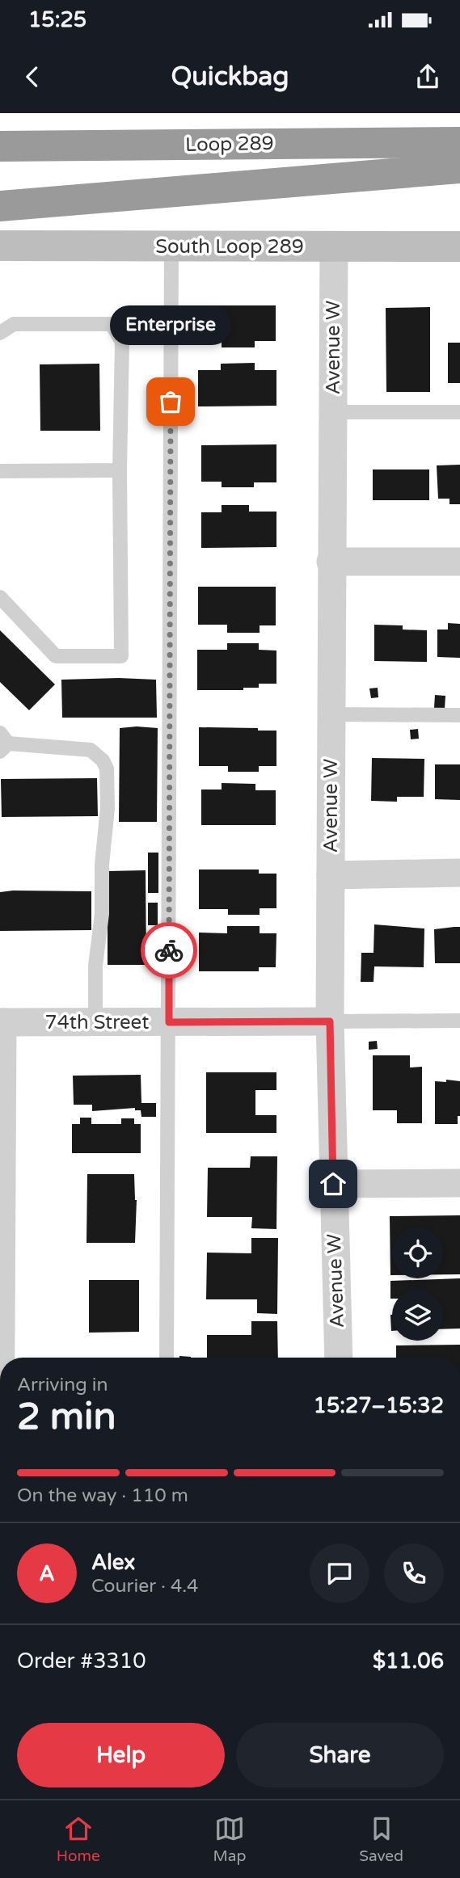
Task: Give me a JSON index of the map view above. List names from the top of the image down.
{
  "streets": {
    "highway": ["Loop 289"],
    "main road": ["South Loop 289"],
    "street": ["Avenue W", "74th Street"]
  },
  "crossings": [
    ["South Loop 289", "Avenue W"],
    ["Avenue W", "74th Street"]
  ],
  "places": ["Enterprise"],
  "page": {
    "status": "15:25",
    "header": "Quickbag",
    "bubble": "Enterprise",
    "heading": ["2 min", "Arriving in", "15:27–15:32"],
    "panel": [
      "Alex",
      "Courier · 4.4",
      "Order #3310",
      "$11.06"
    ],
    "bar": "On the way · 110 m",
    "round": "A",
    "buttons": ["Help", "Share"],
    "tabs": ["Home", "Map", "Saved"]
  }
}
